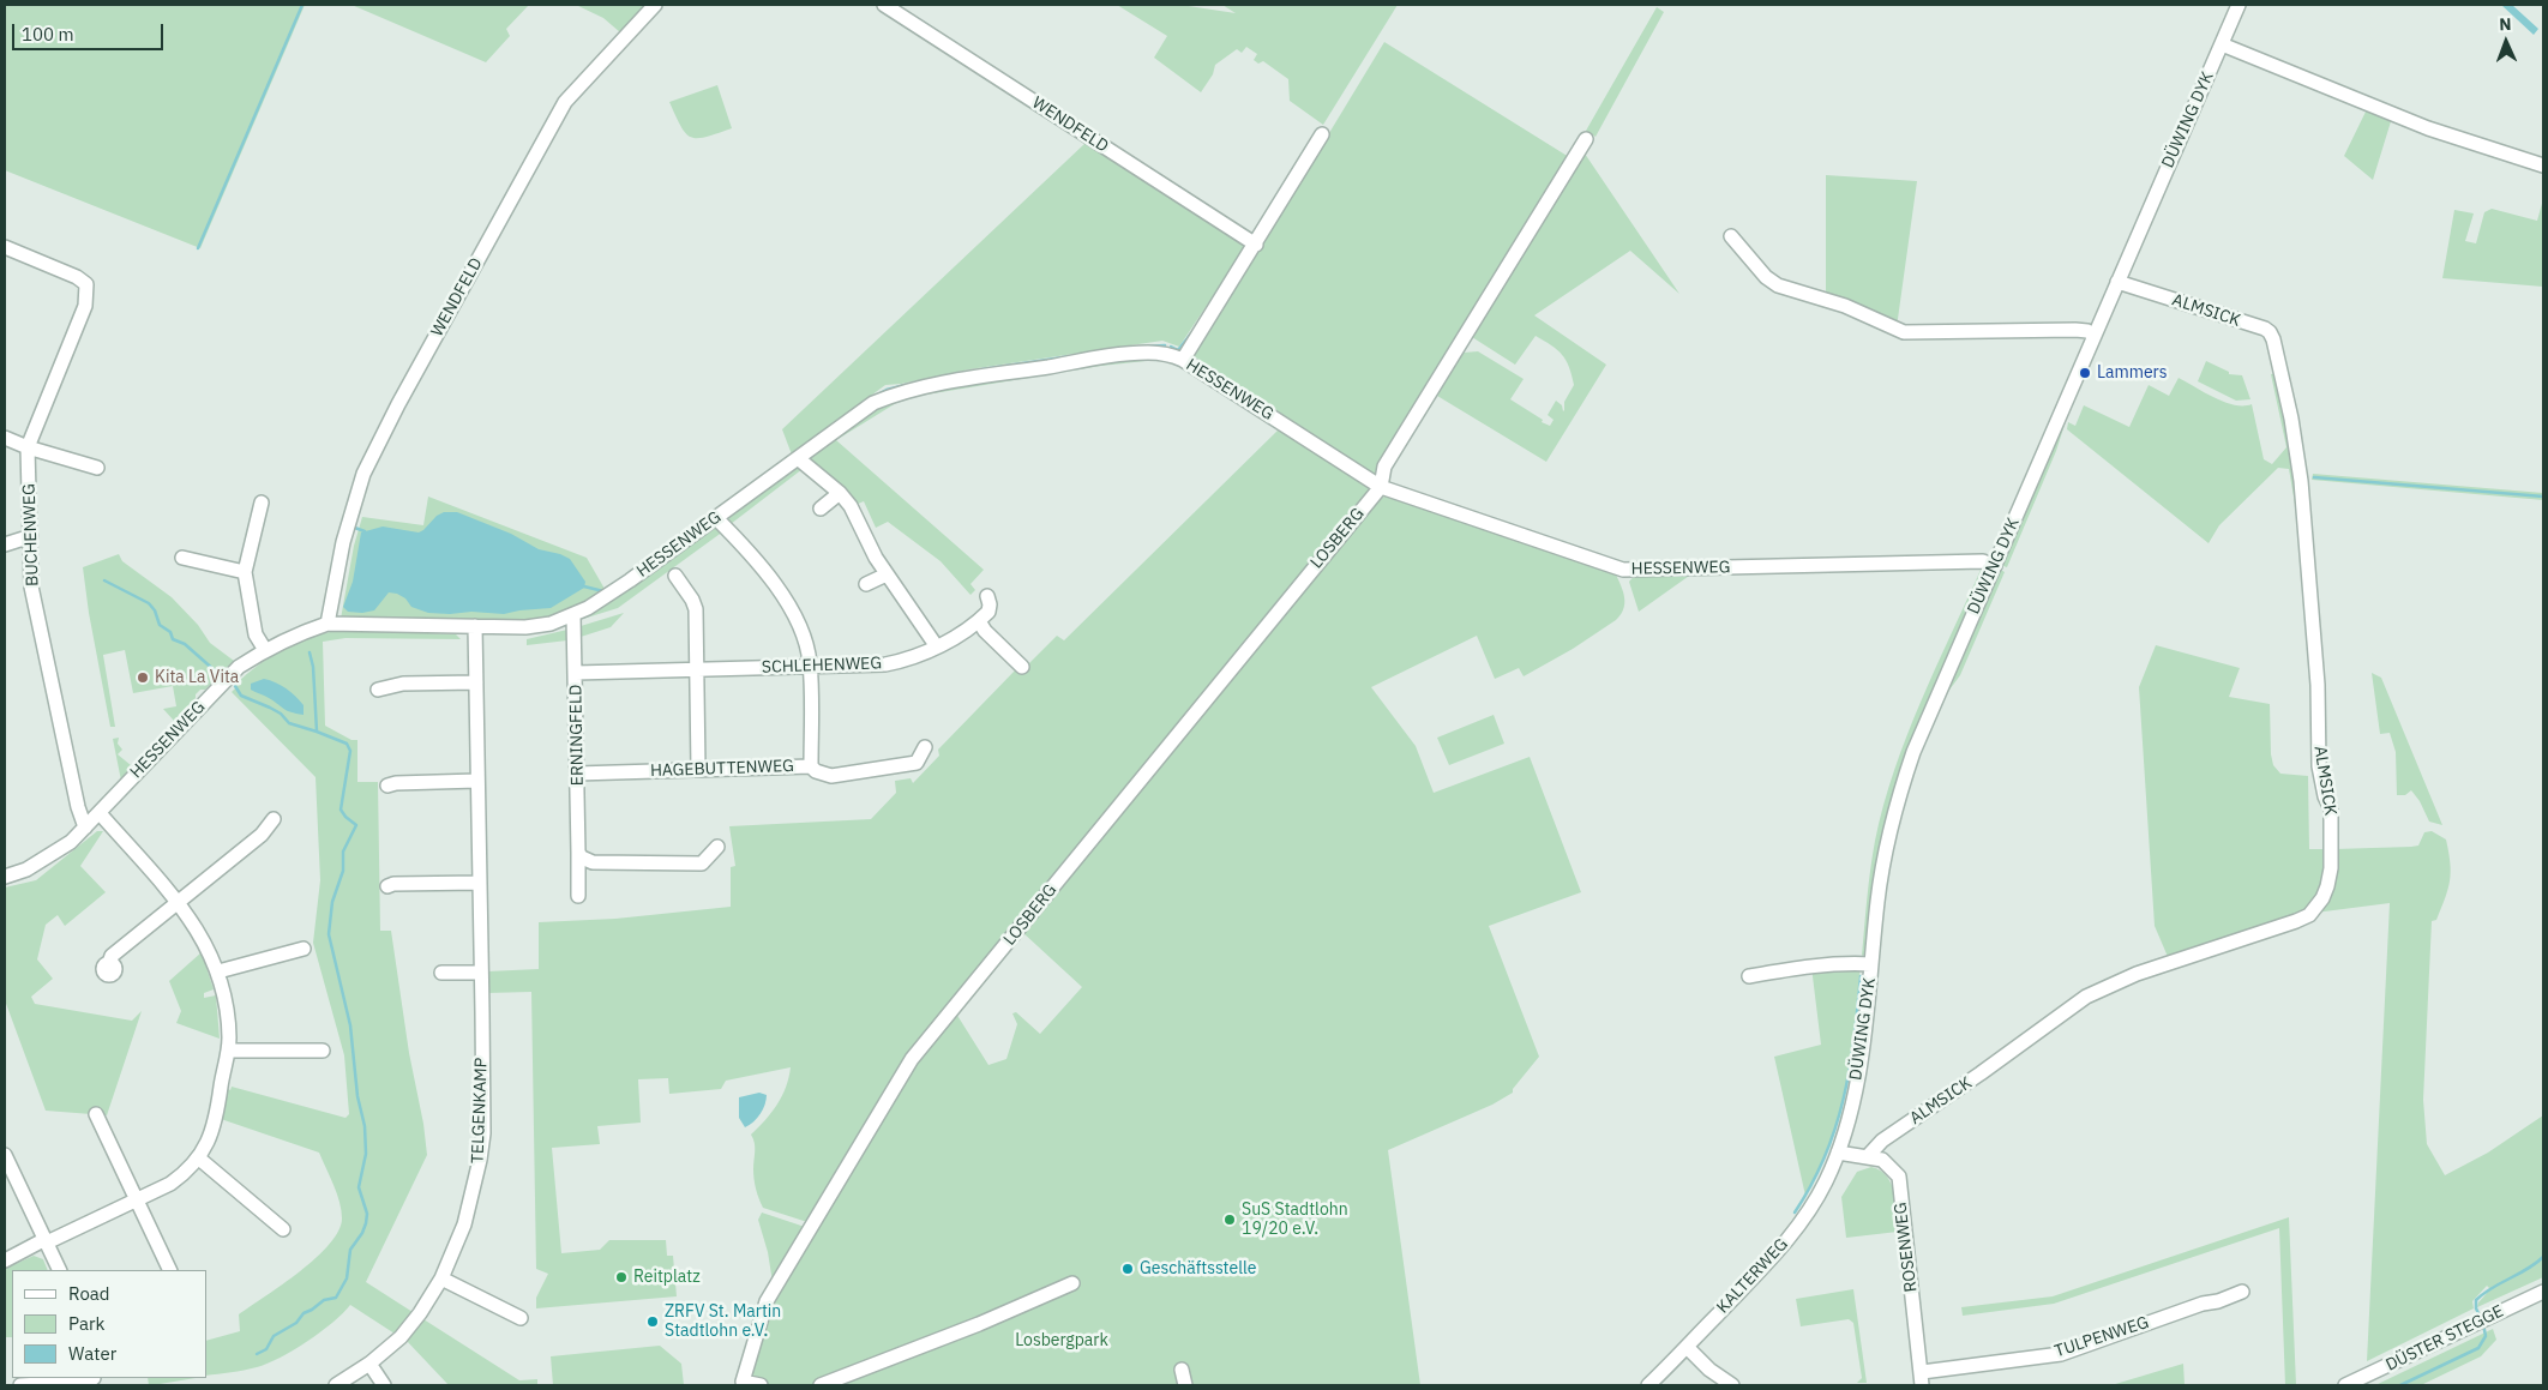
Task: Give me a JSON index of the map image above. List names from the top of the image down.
{
  "streets": {
    "street": [
      "DÜWING DYK",
      "WENDFELD",
      "ALMSICK",
      "HESSENWEG",
      "BUCHENWEG",
      "LOSBERG",
      "SCHLEHENWEG",
      "ERNINGFELD",
      "HAGEBUTTENWEG",
      "TELGENKAMP",
      "ROSENWEG",
      "KALTERWEG",
      "TULPENWEG",
      "DÜSTER STEGGE"
    ]
  },
  "crossings": [
    ["DÜWING DYK", "ALMSICK"],
    ["DÜWING DYK", "HESSENWEG"],
    ["DÜWING DYK", "ROSENWEG"],
    ["DÜWING DYK", "KALTERWEG"],
    ["WENDFELD", "HESSENWEG"],
    ["ALMSICK", "ROSENWEG"],
    ["HESSENWEG", "BUCHENWEG"],
    ["HESSENWEG", "LOSBERG"],
    ["HESSENWEG", "ERNINGFELD"],
    ["HESSENWEG", "TELGENKAMP"],
    ["SCHLEHENWEG", "ERNINGFELD"],
    ["ERNINGFELD", "HAGEBUTTENWEG"],
    ["ROSENWEG", "KALTERWEG"],
    ["ROSENWEG", "TULPENWEG"]
  ],
  "parks": ["Losbergpark"],
  "places": [
    "Lammers",
    "Kita La Vita",
    "SuS Stadtlohn 19/20 e.V.",
    "Geschäftsstelle",
    "Reitplatz",
    "ZRFV St. Martin Stadtlohn e.V."
  ],
  "legend": ["Road", "Park", "Water"],
  "scale_bar": "100 m",
  "north": "top"
}
